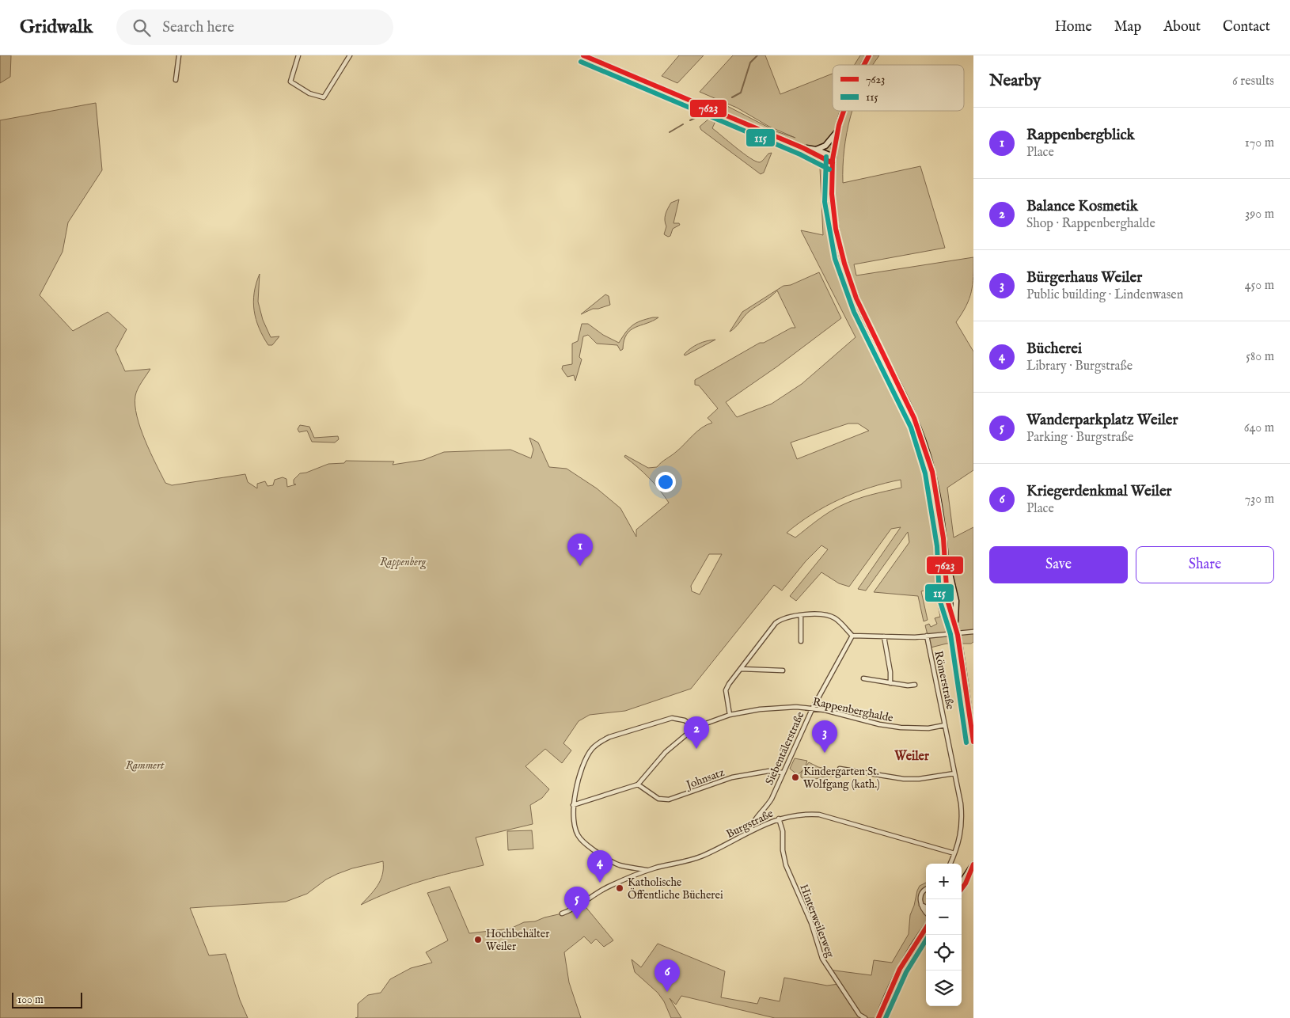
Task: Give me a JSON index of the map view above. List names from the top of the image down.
{
  "streets": {
    "street": [
      "Römerstraße",
      "Rappenberghalde",
      "Siebentälerstraße",
      "Johnsatz",
      "Burgstraße",
      "Hinterweilerweg"
    ]
  },
  "crossings": [
    ["Römerstraße", "Rappenberghalde"],
    ["Römerstraße", "Burgstraße"],
    ["Rappenberghalde", "Siebentälerstraße"],
    ["Rappenberghalde", "Johnsatz"],
    ["Siebentälerstraße", "Johnsatz"],
    ["Siebentälerstraße", "Burgstraße"],
    ["Burgstraße", "Hinterweilerweg"]
  ],
  "districts": ["Weiler"],
  "parks": ["Rappenberg", "Rammert"],
  "places": ["Kindergarten St. Wolfgang (kath.)", "Katholische Öffentliche Bücherei", "Hochbehälter Weiler"],
  "lines": ["transit line 7623", "transit line 115"],
  "legend": ["7623", "115"],
  "scale_bar": "100 m",
  "page": {
    "header": "Gridwalk",
    "search": "Search here",
    "nav": [
      "Home",
      "Map",
      "About",
      "Contact"
    ],
    "heading": ["Nearby", "6 results"],
    "list": [
      {
        "mark": "1",
        "name": "Rappenbergblick",
        "note": "Place",
        "value": "170 m"
      },
      {
        "mark": "2",
        "name": "Balance Kosmetik",
        "note": "Shop · Rappenberghalde",
        "value": "390 m"
      },
      {
        "mark": "3",
        "name": "Bürgerhaus Weiler",
        "note": "Public building · Lindenwasen",
        "value": "450 m"
      },
      {
        "mark": "4",
        "name": "Bücherei",
        "note": "Library · Burgstraße",
        "value": "580 m"
      },
      {
        "mark": "5",
        "name": "Wanderparkplatz Weiler",
        "note": "Parking · Burgstraße",
        "value": "640 m"
      },
      {
        "mark": "6",
        "name": "Kriegerdenkmal Weiler",
        "note": "Place",
        "value": "730 m"
      }
    ],
    "pins": [
      "1",
      "2",
      "3",
      "4",
      "5",
      "6"
    ],
    "buttons": ["Save", "Share"],
    "map_buttons": ["+", "−"],
    "scale": "100 m"
  }
}
